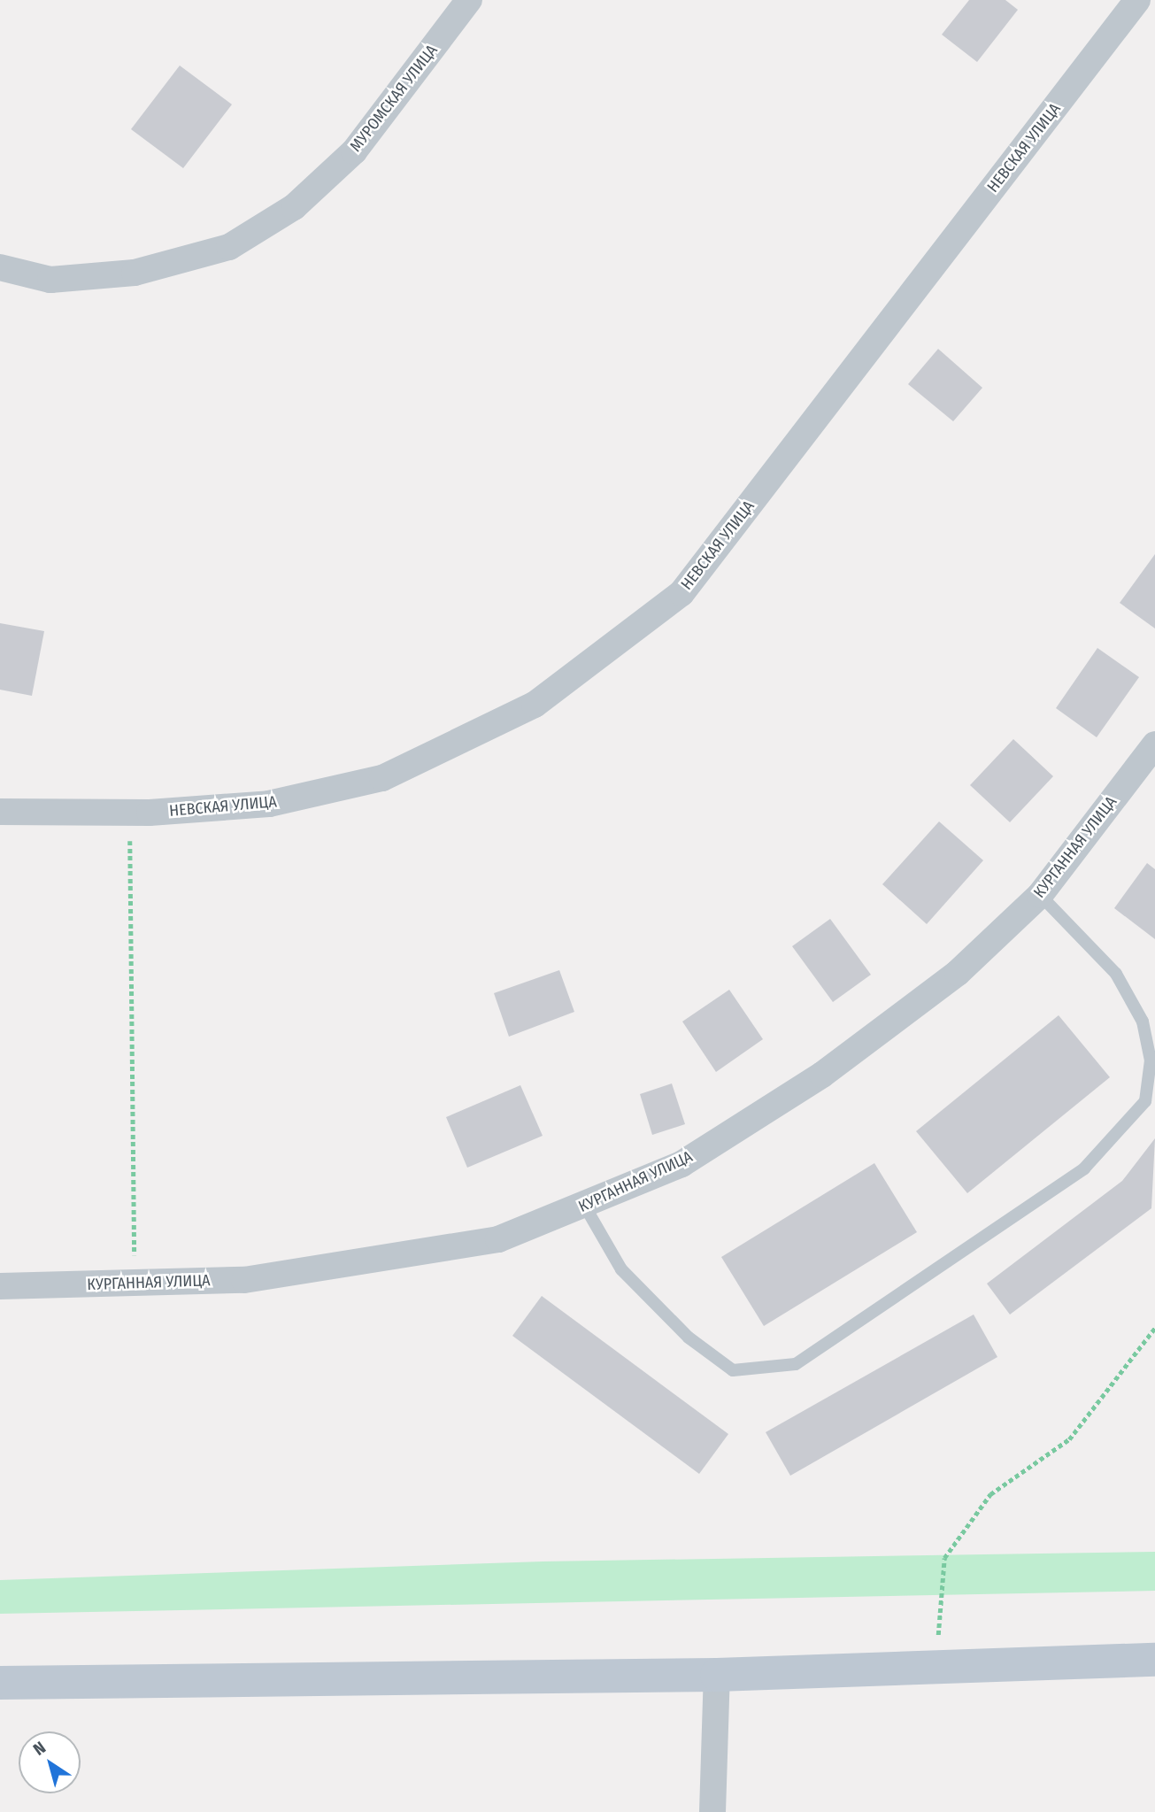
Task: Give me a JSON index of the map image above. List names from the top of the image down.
{
  "streets": {
    "street": ["МУРОМСКАЯ УЛИЦА", "НЕВСКАЯ УЛИЦА", "КУРГАННАЯ УЛИЦА"]
  },
  "north": "top left"
}
